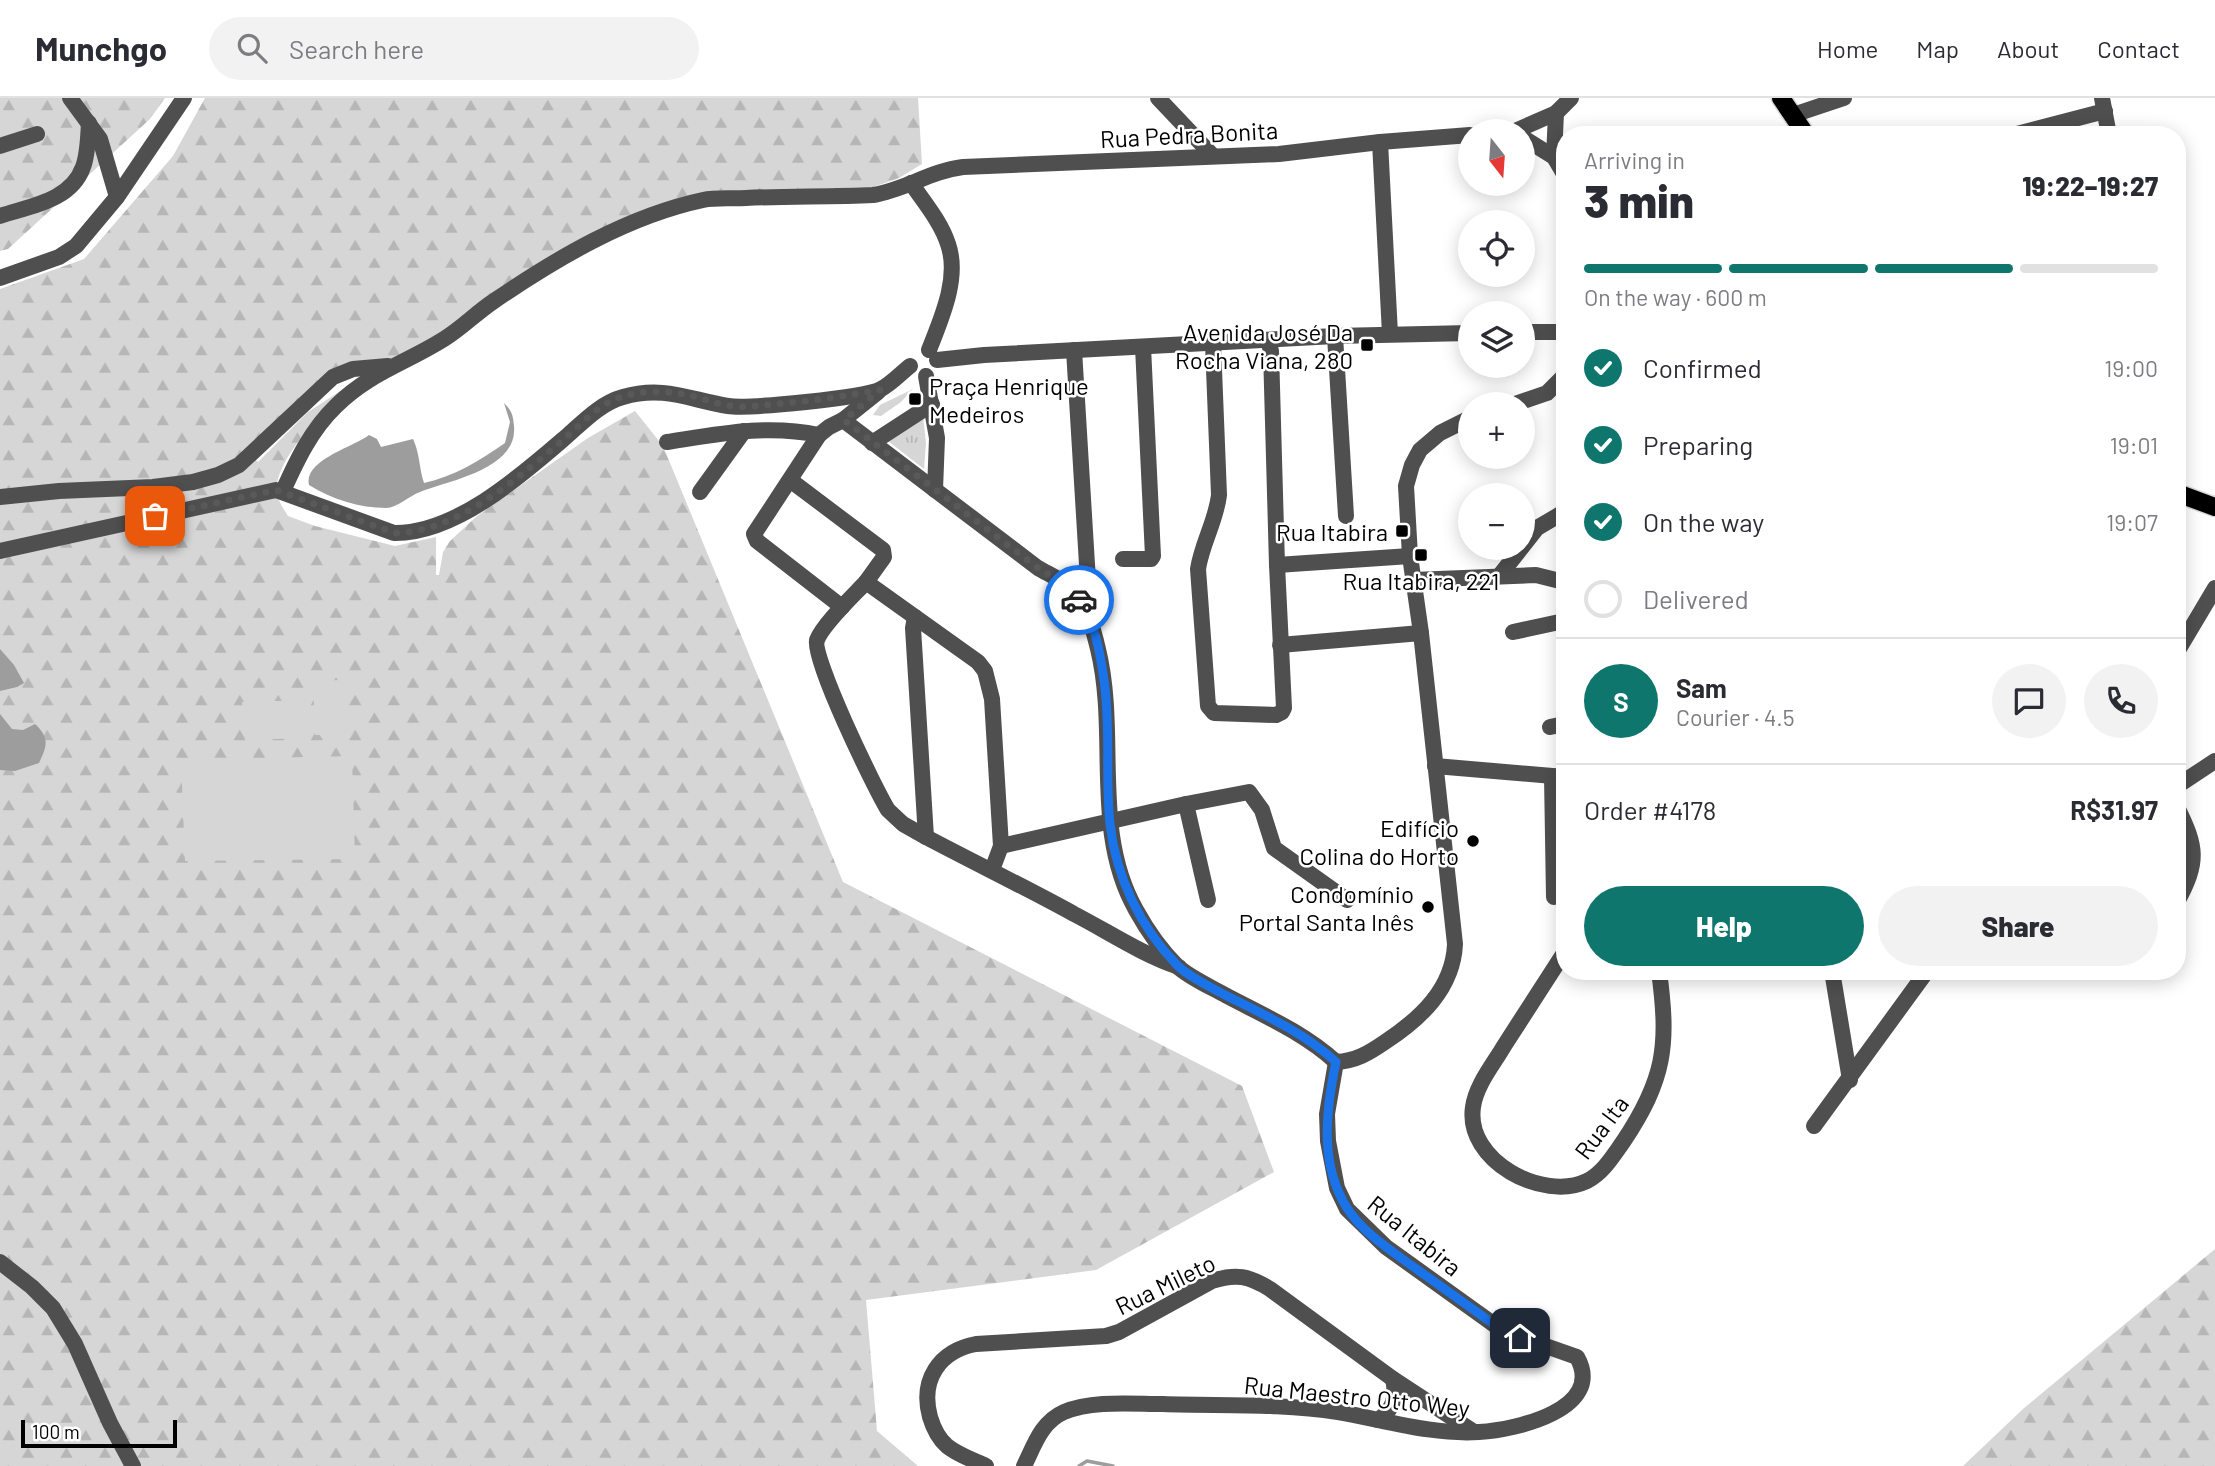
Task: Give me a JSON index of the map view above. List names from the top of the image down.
{
  "streets": {
    "street": [
      "Rua Pedra Bonita",
      "Rua Ita",
      "Rua Itabira",
      "Rua Mileto",
      "Rua Maestro Otto Wey"
    ]
  },
  "crossings": [
    ["Rua Itabira", "Rua Maestro Otto Wey"],
    ["Rua Mileto", "Rua Maestro Otto Wey"]
  ],
  "places": {
    "transit": [
      "Avenida José Da Rocha Viana, 280",
      "Praça Henrique Medeiros",
      "Rua Itabira",
      "Rua Itabira, 221"
    ],
    "other": ["Edifício Colina do Horto", "Condomínio Portal Santa Inês"]
  },
  "scale_bar": "100 m",
  "north": "bottom",
  "page": {
    "header": "Munchgo",
    "search": "Search here",
    "nav": [
      "Home",
      "Map",
      "About",
      "Contact"
    ],
    "map_buttons": ["+", "−"],
    "heading": ["3 min", "Arriving in", "19:22–19:27"],
    "panel": [
      "Sam",
      "Courier · 4.5",
      "Order #4178",
      "R$31.97"
    ],
    "bar": "On the way · 600 m",
    "list": [
      ["Confirmed", "19:00"],
      ["Preparing", "19:01"],
      ["On the way", "19:07"],
      "Delivered"
    ],
    "round": "S",
    "buttons": ["Help", "Share"],
    "scale": "100 m"
  }
}
